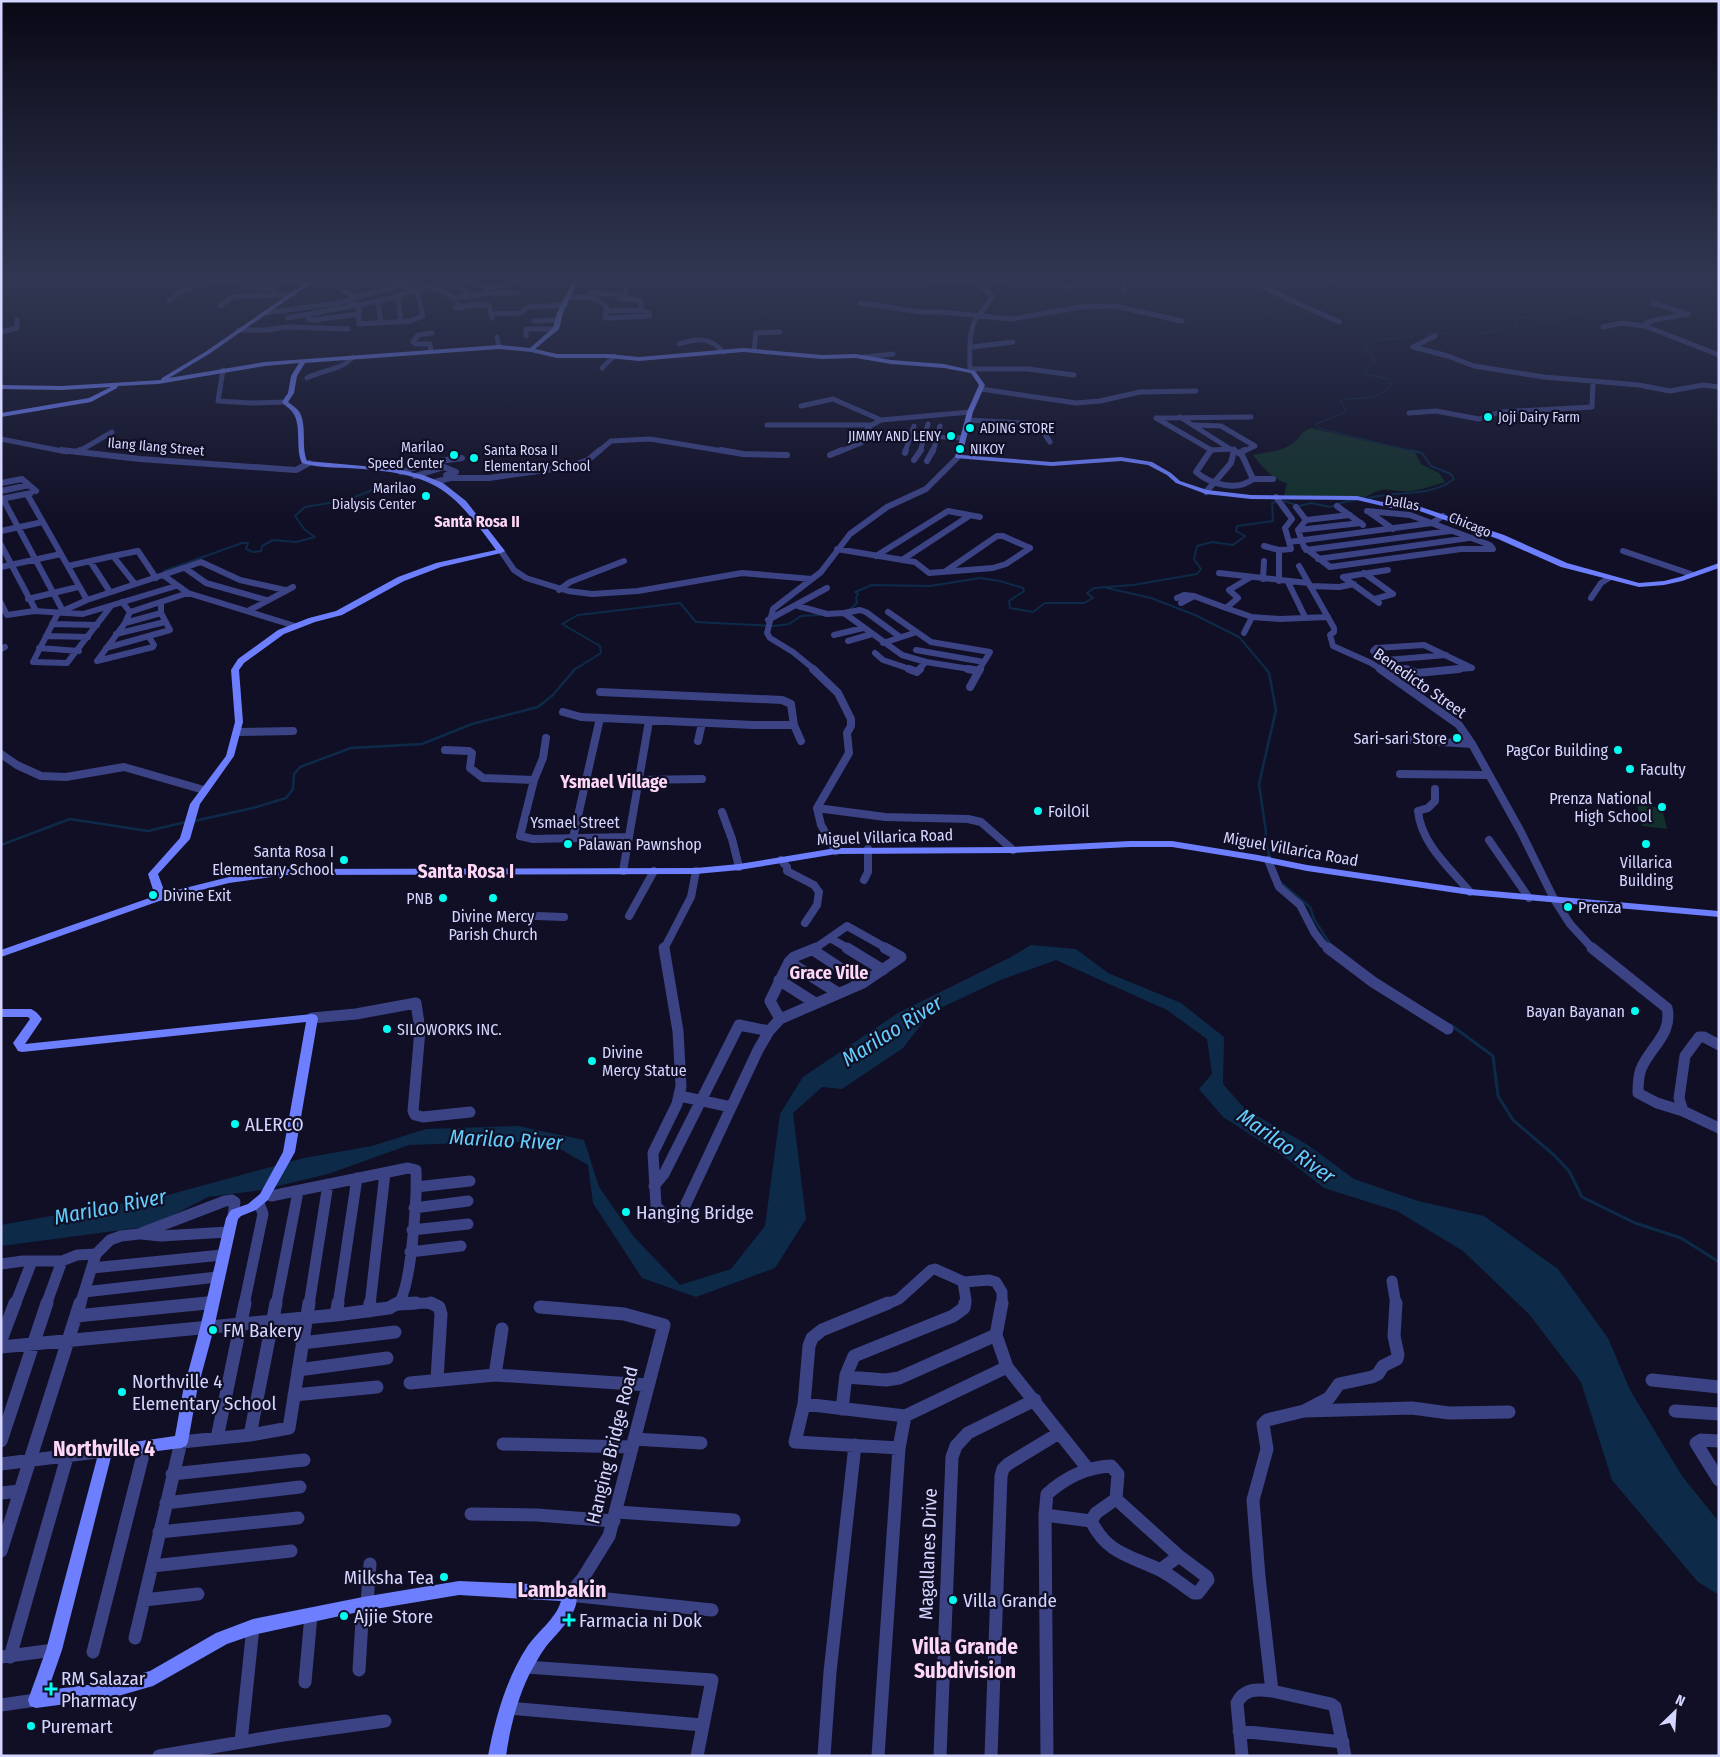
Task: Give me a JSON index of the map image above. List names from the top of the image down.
{
  "streets": {
    "street": [
      "Ilang Ilang Street",
      "Dallas",
      "Chicago",
      "Benedicto Street",
      "Ysmael Street",
      "Miguel Villarica Road",
      "Hanging Bridge Road",
      "Magallanes Drive"
    ]
  },
  "crossings": [
    ["Dallas", "Chicago"],
    ["Benedicto Street", "Miguel Villarica Road"]
  ],
  "districts": [
    "Santa Rosa II",
    "Ysmael Village",
    "Santa Rosa I",
    "Grace Ville",
    "Northville 4",
    "Lambakin",
    "Villa Grande Subdivision"
  ],
  "water": ["Marilao River"],
  "places": {
    "other": [
      "Joji Dairy Farm",
      "ADING STORE",
      "JIMMY AND LENY",
      "NIKOY",
      "Marilao Speed Center",
      "Santa Rosa II Elementary School",
      "Marilao Dialysis Center",
      "Sari-sari Store",
      "PagCor Building",
      "Faculty",
      "Prenza National High School",
      "FoilOil",
      "Palawan Pawnshop",
      "Villarica Building",
      "Santa Rosa I Elementary School",
      "Divine Exit",
      "PNB",
      "Divine Mercy Parish Church",
      "Prenza",
      "Bayan Bayanan",
      "SILOWORKS INC.",
      "Divine Mercy Statue",
      "ALERCO",
      "Hanging Bridge",
      "FM Bakery",
      "Northville 4 Elementary School",
      "Milksha Tea",
      "Villa Grande",
      "Ajjie Store",
      "Puremart"
    ],
    "health": ["Farmacia ni Dok", "RM Salazar Pharmacy"]
  },
  "north": "top right"
}
